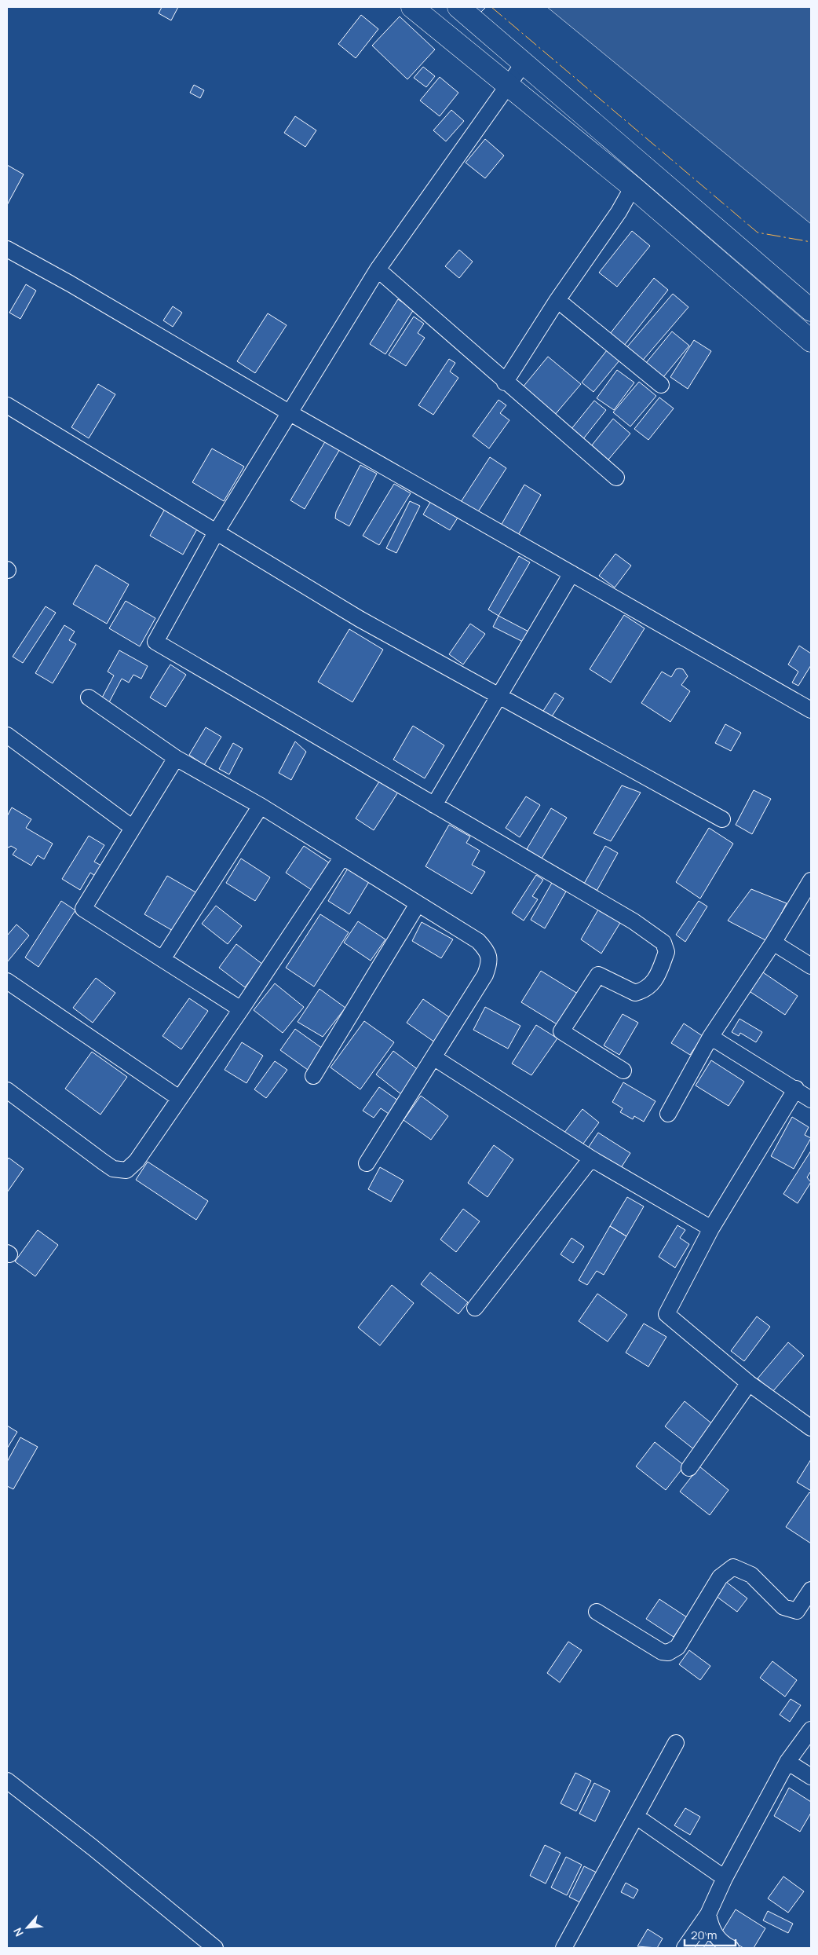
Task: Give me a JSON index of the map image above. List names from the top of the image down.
{
  "scale_bar": "20 m",
  "north": "bottom left"
}
